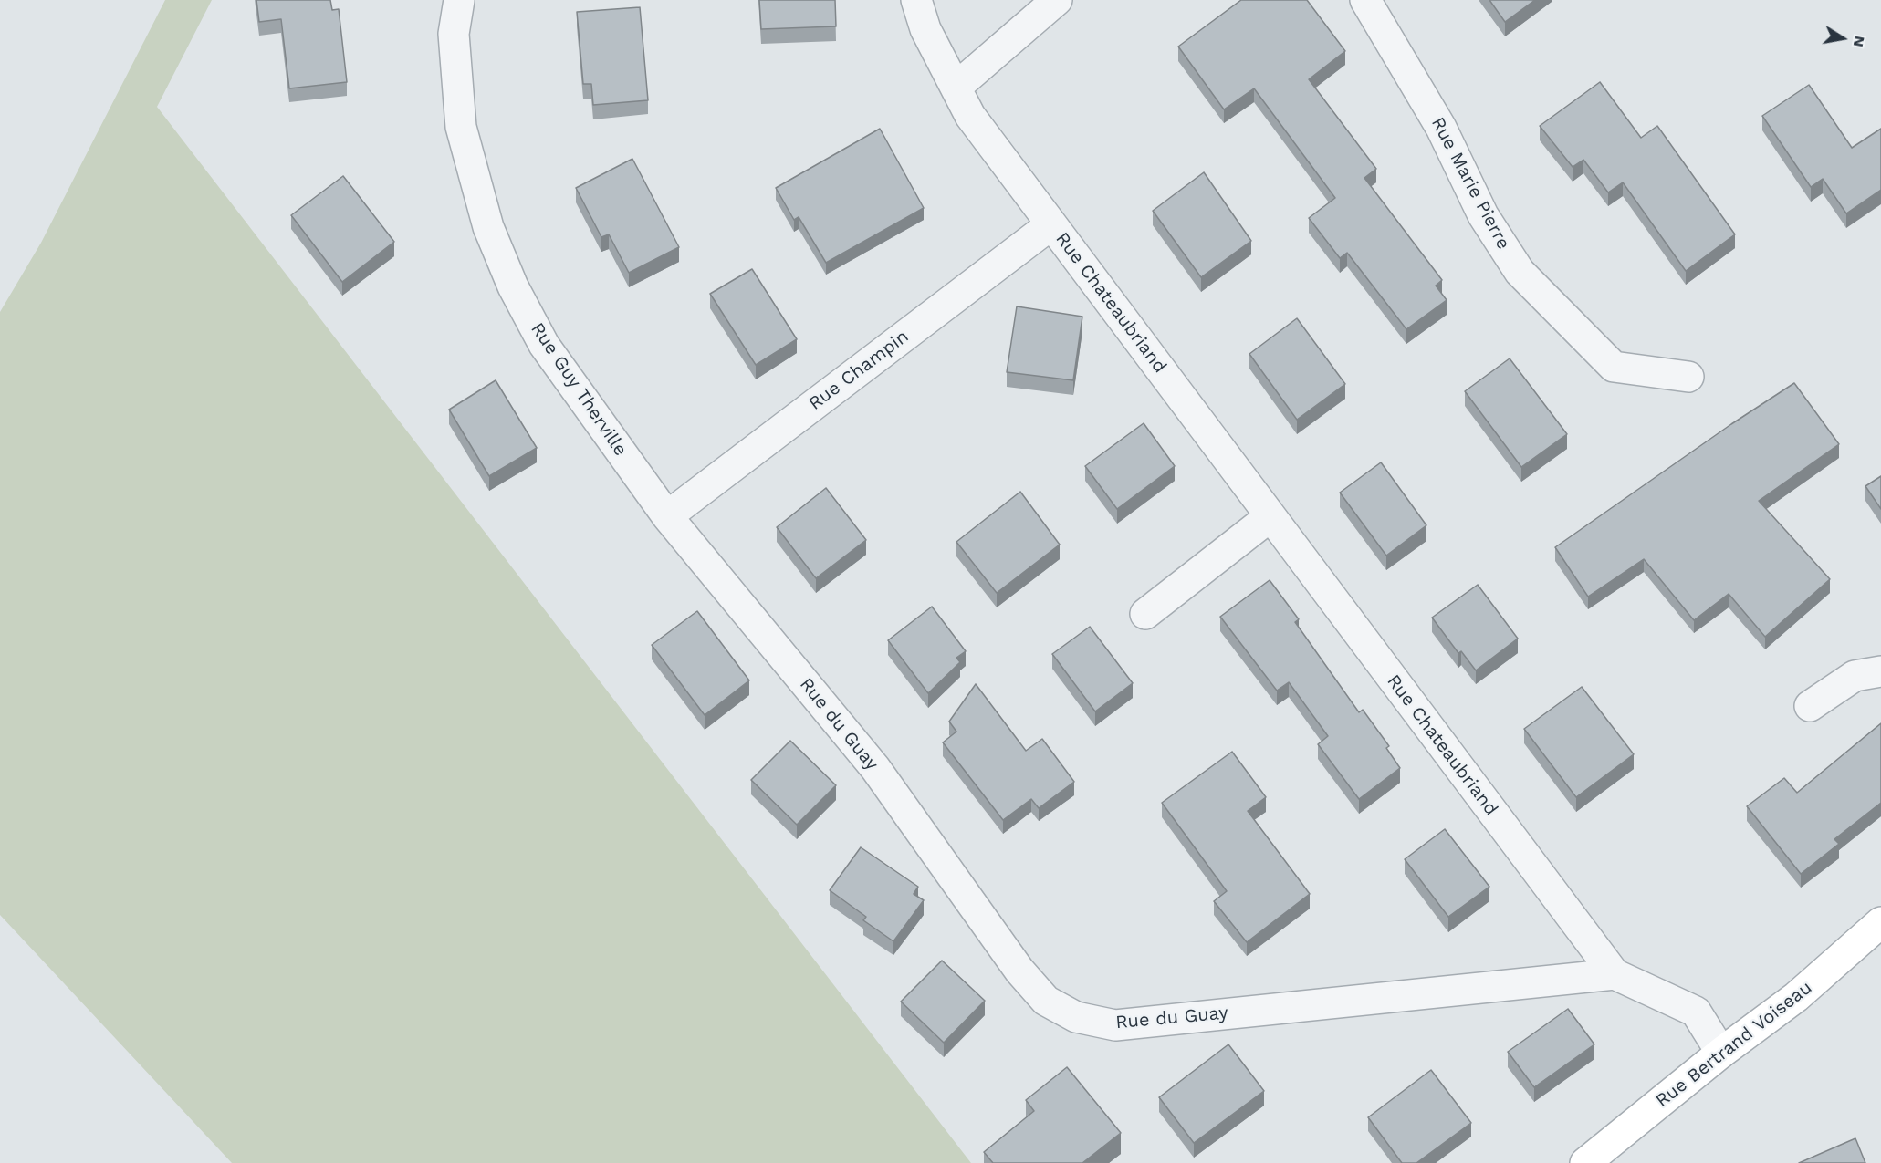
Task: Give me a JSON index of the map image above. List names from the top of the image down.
{
  "streets": {
    "street": [
      "Rue Marie Pierre",
      "Rue Chateaubriand",
      "Rue Champin",
      "Rue Guy Therville",
      "Rue du Guay",
      "Rue Bertrand Voiseau"
    ]
  },
  "crossings": [
    ["Rue Chateaubriand", "Rue Champin"],
    ["Rue Chateaubriand", "Rue du Guay"],
    ["Rue Champin", "Rue Guy Therville"],
    ["Rue Champin", "Rue du Guay"],
    ["Rue Guy Therville", "Rue du Guay"]
  ],
  "north": "right"
}
